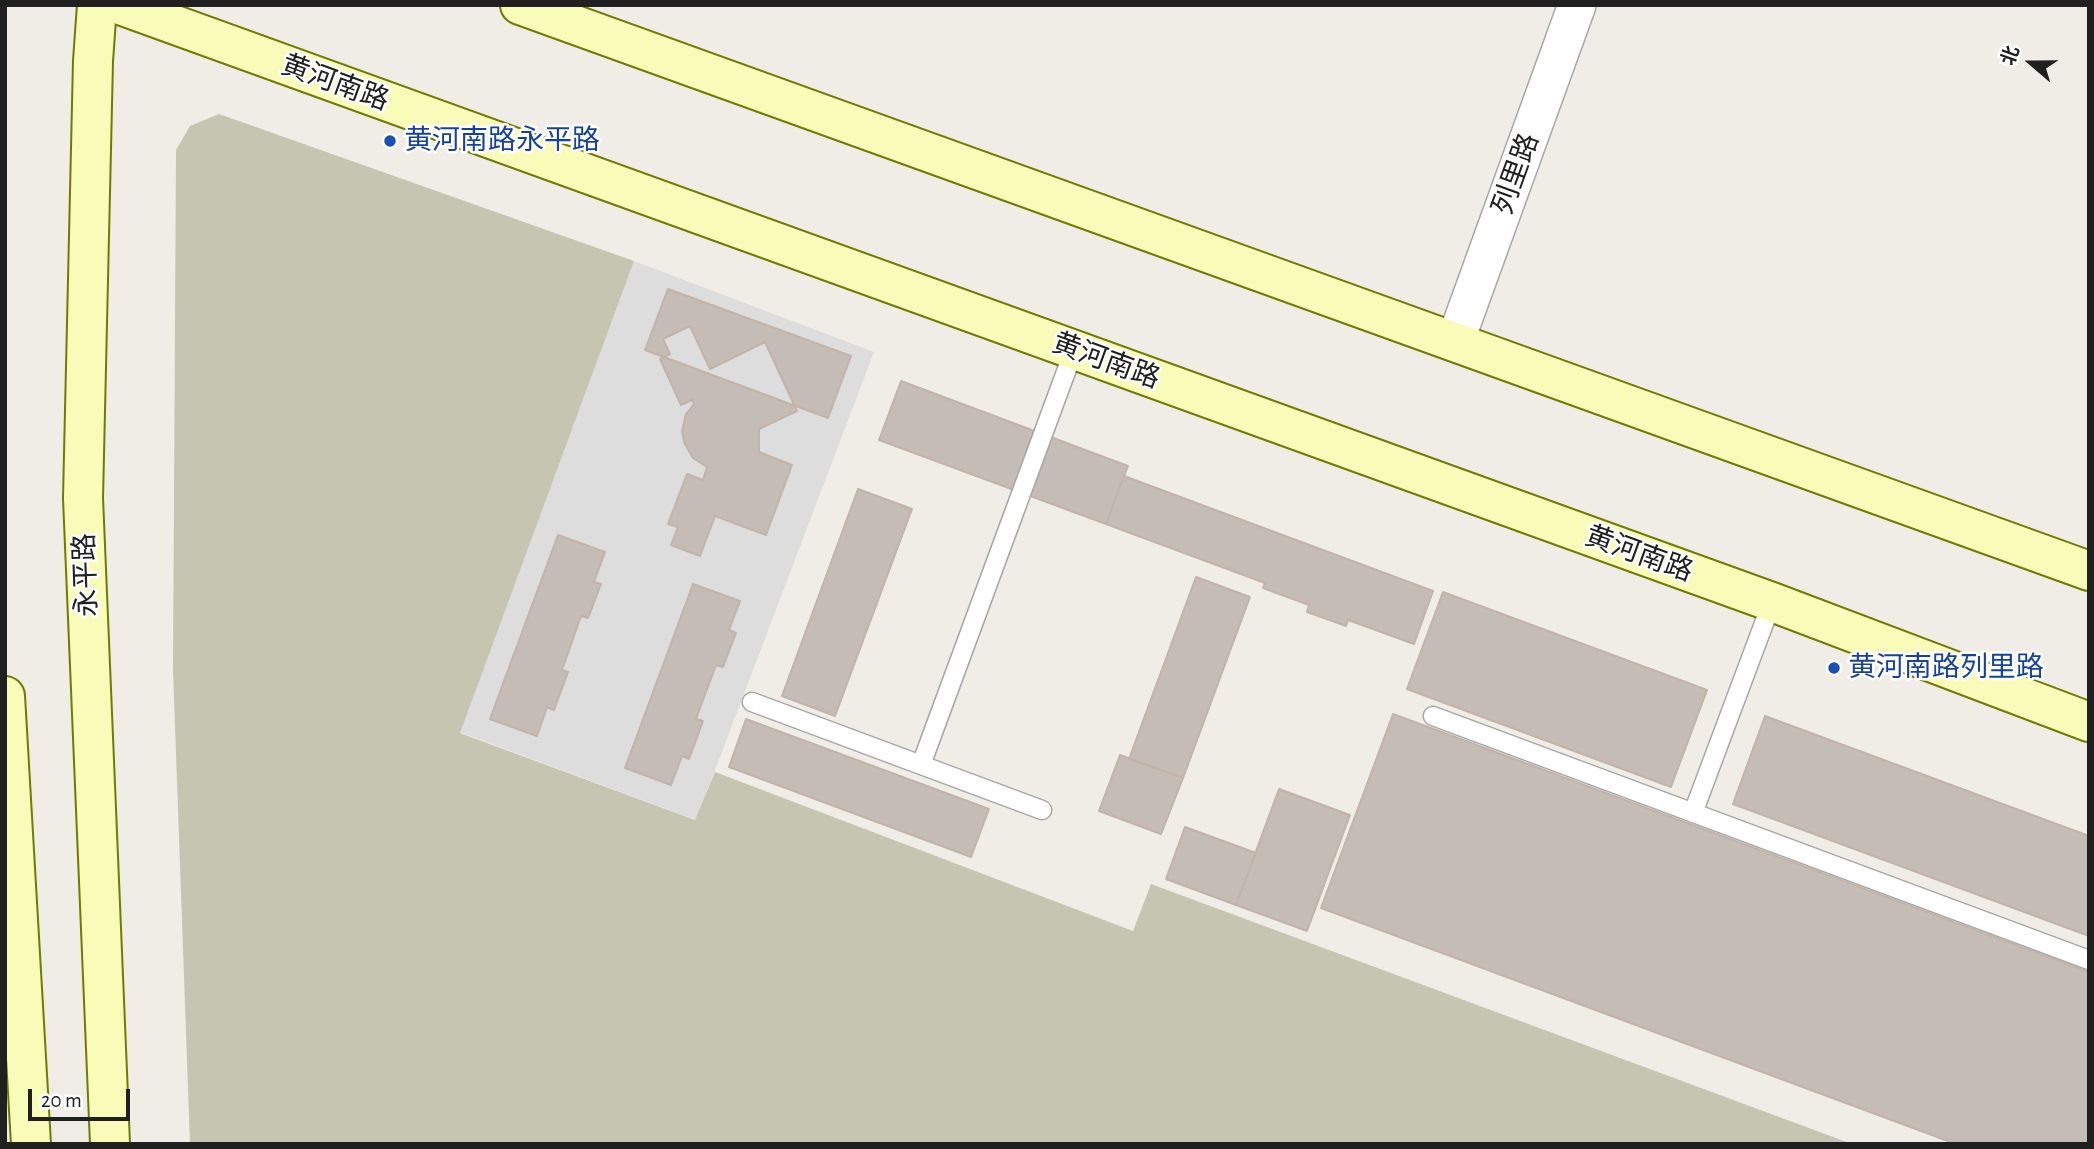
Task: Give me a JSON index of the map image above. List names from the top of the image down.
{
  "streets": {
    "main road": ["黄河南路", "永平路"],
    "street": ["列里路"]
  },
  "places": ["黄河南路永平路", "黄河南路列里路"],
  "scale_bar": "20 m",
  "north": "left"
}
